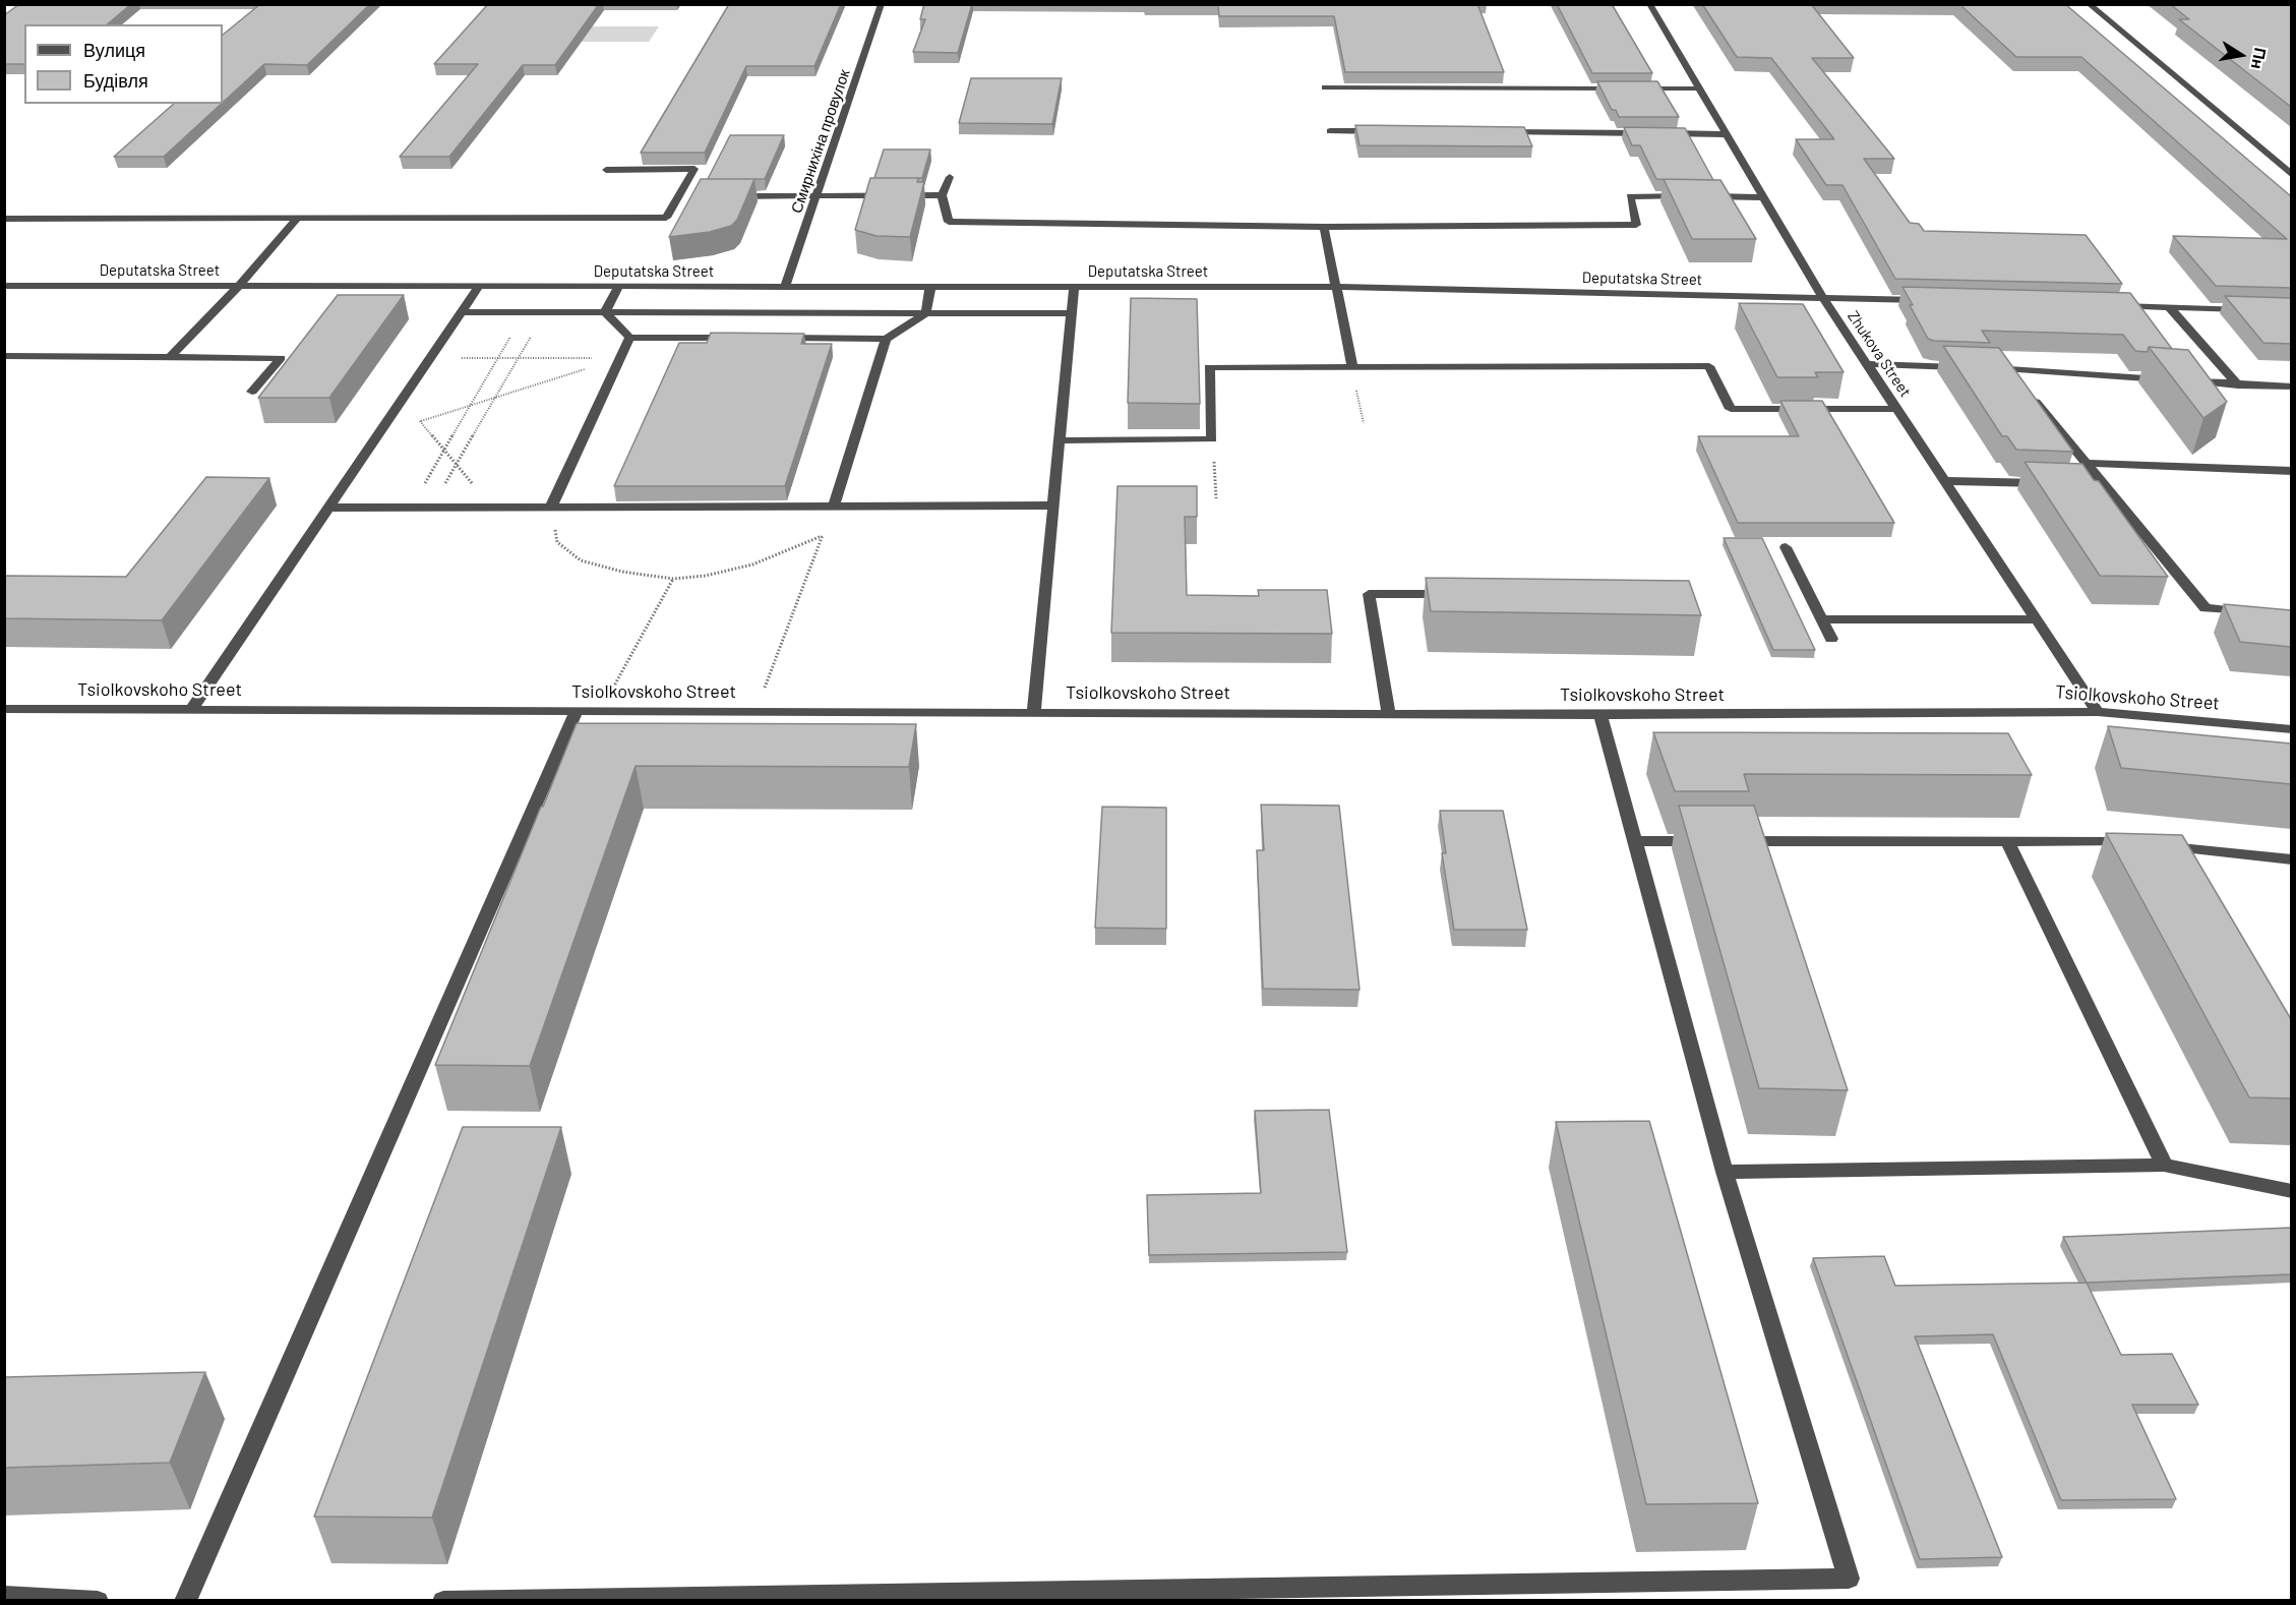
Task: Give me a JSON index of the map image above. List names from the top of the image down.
{
  "streets": {
    "street": [
      "Смирнихіна провулок",
      "Deputatska Street",
      "Zhukova Street",
      "Tsiolkovskoho Street"
    ]
  },
  "crossings": [
    ["Смирнихіна провулок", "Deputatska Street"],
    ["Deputatska Street", "Zhukova Street"],
    ["Zhukova Street", "Tsiolkovskoho Street"]
  ],
  "legend": ["Вулиця", "Будівля"],
  "north": "right"
}
